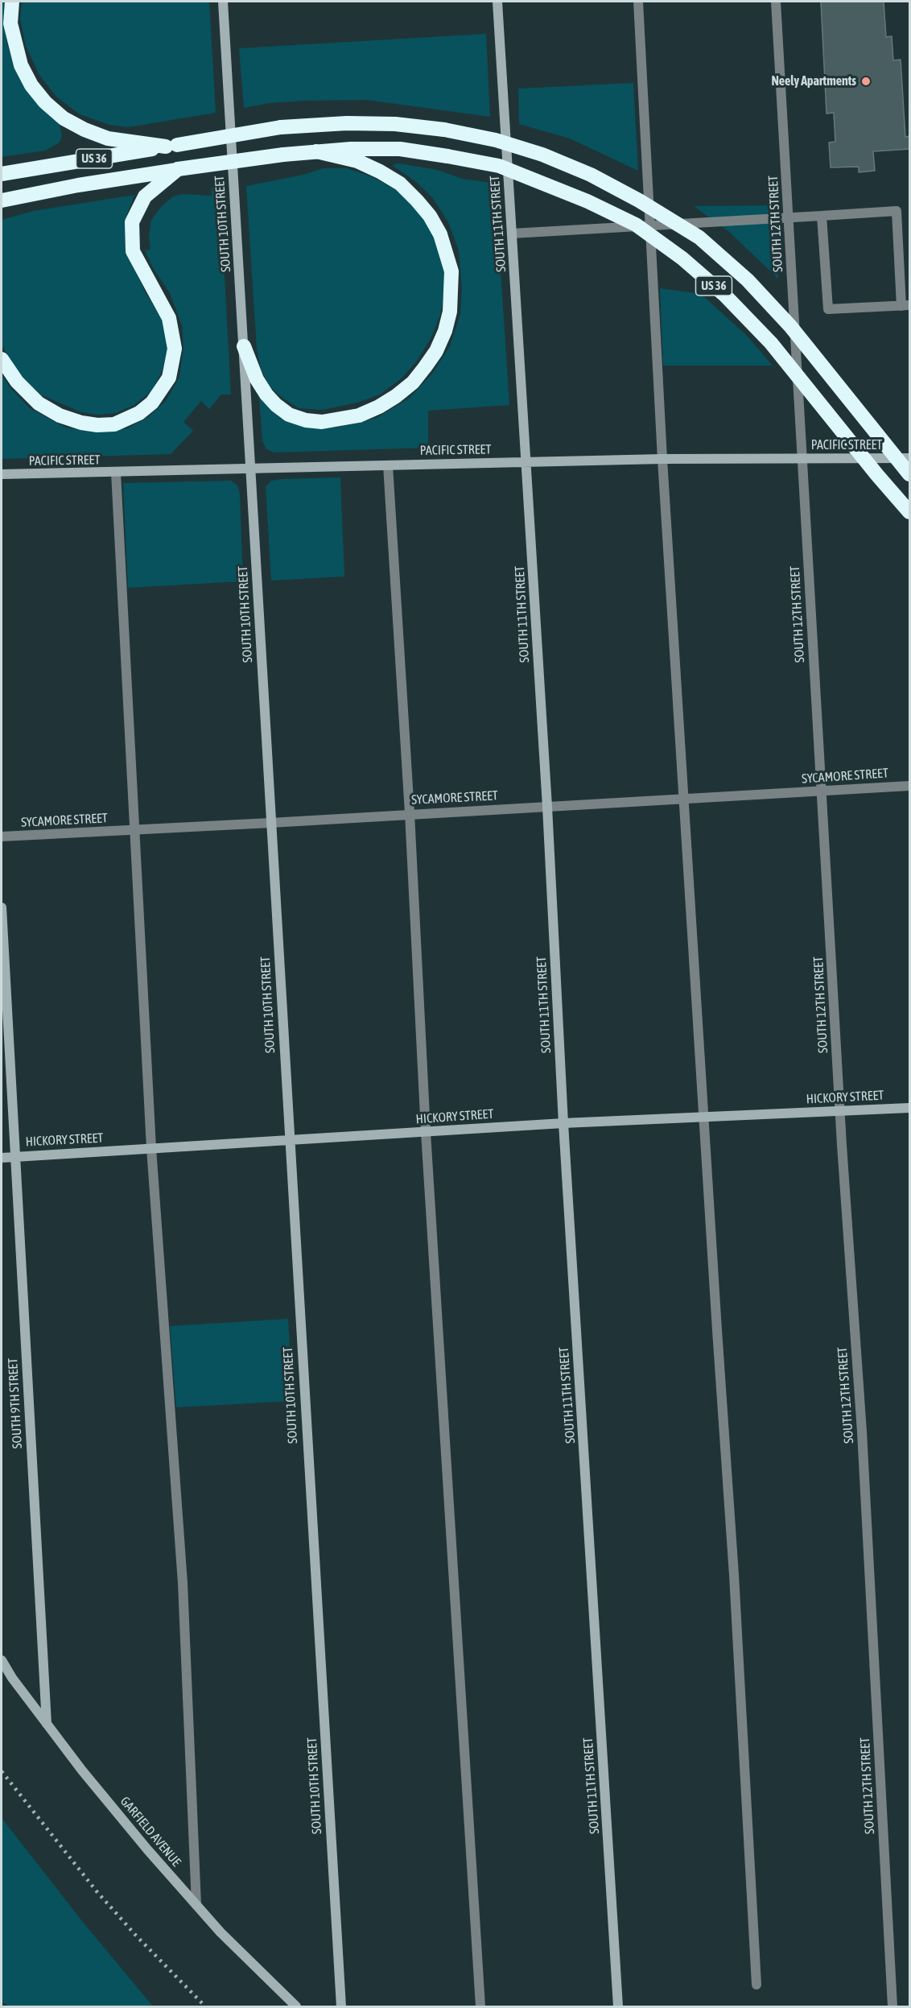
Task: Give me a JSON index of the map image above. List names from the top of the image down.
{
  "streets": {
    "highway": ["US 36"],
    "street": [
      "SOUTH 10TH STREET",
      "SOUTH 11TH STREET",
      "SOUTH 12TH STREET",
      "PACIFIC STREET",
      "SYCAMORE STREET",
      "HICKORY STREET",
      "SOUTH 9TH STREET",
      "GARFIELD AVENUE"
    ]
  },
  "crossings": [
    ["SOUTH 10TH STREET", "PACIFIC STREET"],
    ["SOUTH 10TH STREET", "SYCAMORE STREET"],
    ["SOUTH 10TH STREET", "HICKORY STREET"],
    ["SOUTH 11TH STREET", "PACIFIC STREET"],
    ["SOUTH 11TH STREET", "SYCAMORE STREET"],
    ["SOUTH 11TH STREET", "HICKORY STREET"],
    ["SOUTH 12TH STREET", "PACIFIC STREET"],
    ["SOUTH 12TH STREET", "SYCAMORE STREET"],
    ["SOUTH 12TH STREET", "HICKORY STREET"],
    ["HICKORY STREET", "SOUTH 9TH STREET"],
    ["SOUTH 9TH STREET", "GARFIELD AVENUE"]
  ],
  "places": ["Neely Apartments"]
}
